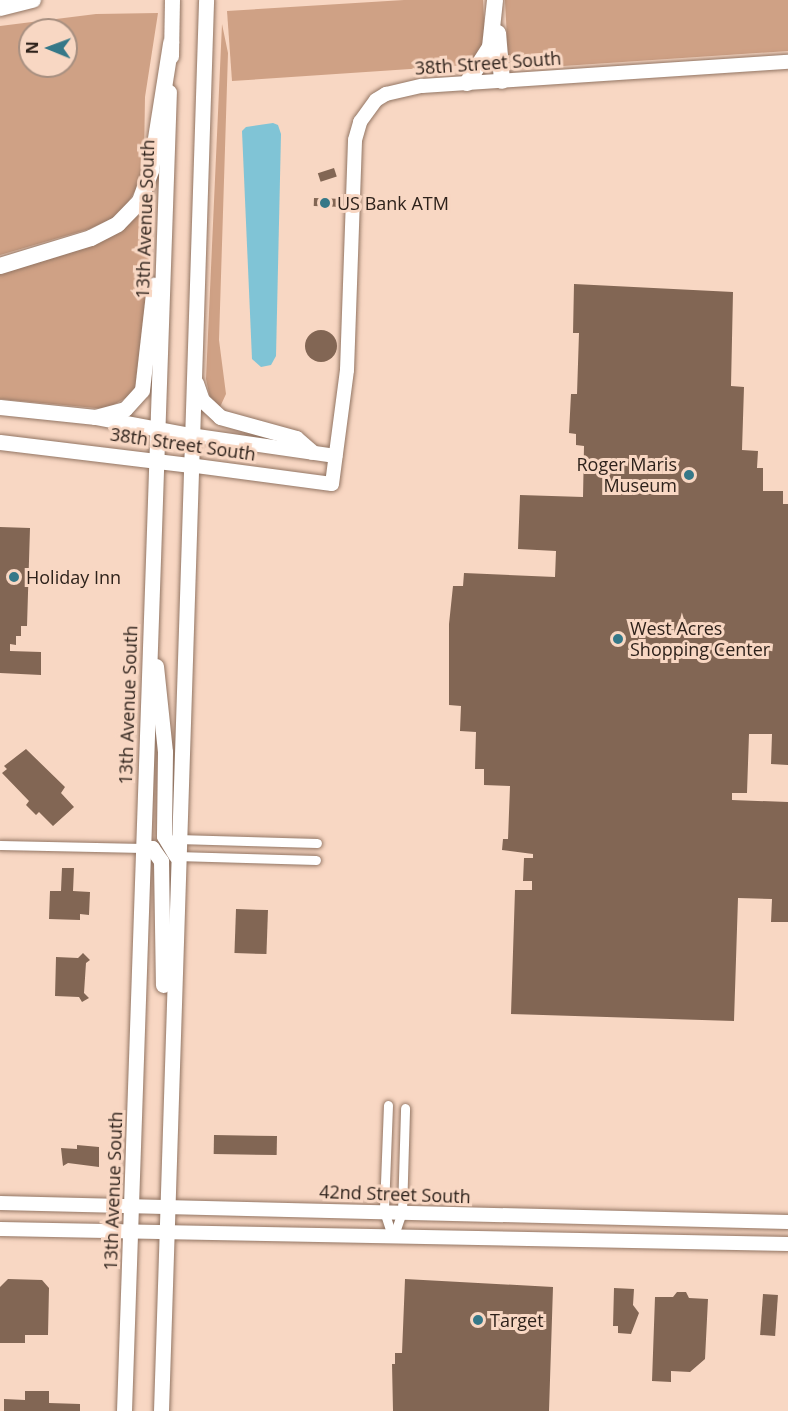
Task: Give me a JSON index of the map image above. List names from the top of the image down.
{
  "streets": {
    "main road": ["38th Street South", "13th Avenue South", "42nd Street South"]
  },
  "crossings": [
    ["38th Street South", "13th Avenue South"],
    ["13th Avenue South", "42nd Street South"]
  ],
  "places": [
    "US Bank ATM",
    "Roger Maris Museum",
    "Holiday Inn",
    "West Acres Shopping Center",
    "Target"
  ],
  "north": "left"
}
